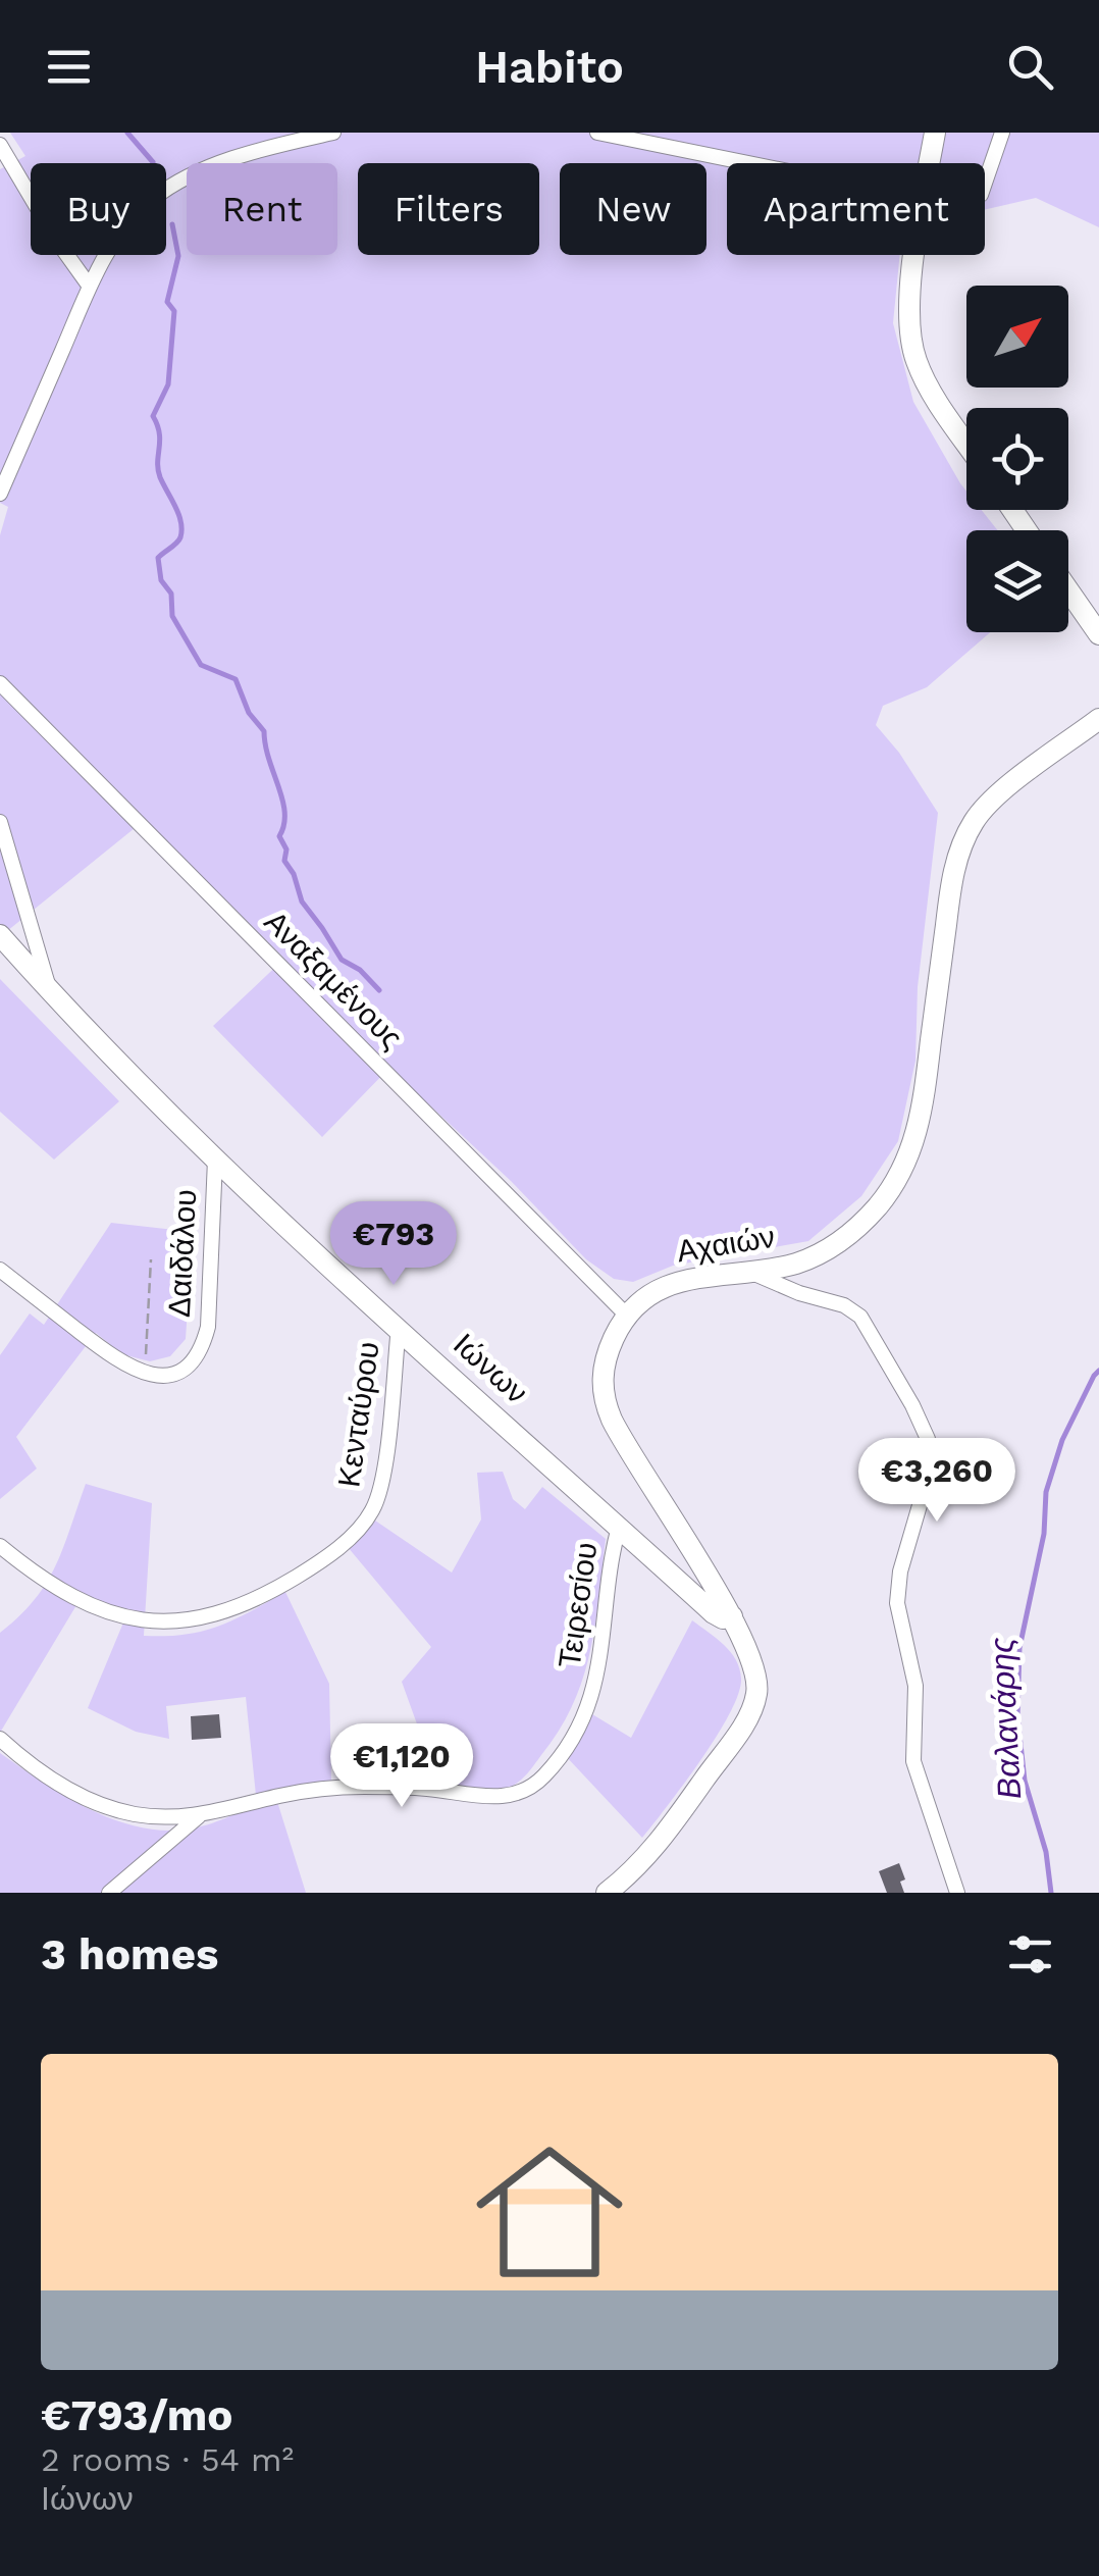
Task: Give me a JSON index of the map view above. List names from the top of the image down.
{
  "streets": {
    "street": [
      "Αναξαμένους",
      "Αχαιών",
      "Δαιδάλου",
      "Ιώνων",
      "Κενταύρου",
      "Τειρεσίου"
    ]
  },
  "crossings": [
    ["Αναξαμένους", "Αχαιών"],
    ["Αχαιών", "Ιώνων"],
    ["Δαιδάλου", "Ιώνων"],
    ["Ιώνων", "Κενταύρου"],
    ["Ιώνων", "Τειρεσίου"]
  ],
  "water": ["Βαλανάρης"],
  "north": "top right",
  "page": {
    "header": "Habito",
    "chip": [
      "Buy",
      "Rent",
      "Filters",
      "New",
      "Apartment"
    ],
    "price": ["€793", "€3,260", "€1,120"],
    "heading": "3 homes",
    "list": [
      {
        "name": "€793/mo",
        "note": "2 rooms · 54 m² · Ιώνων"
      }
    ]
  }
}
